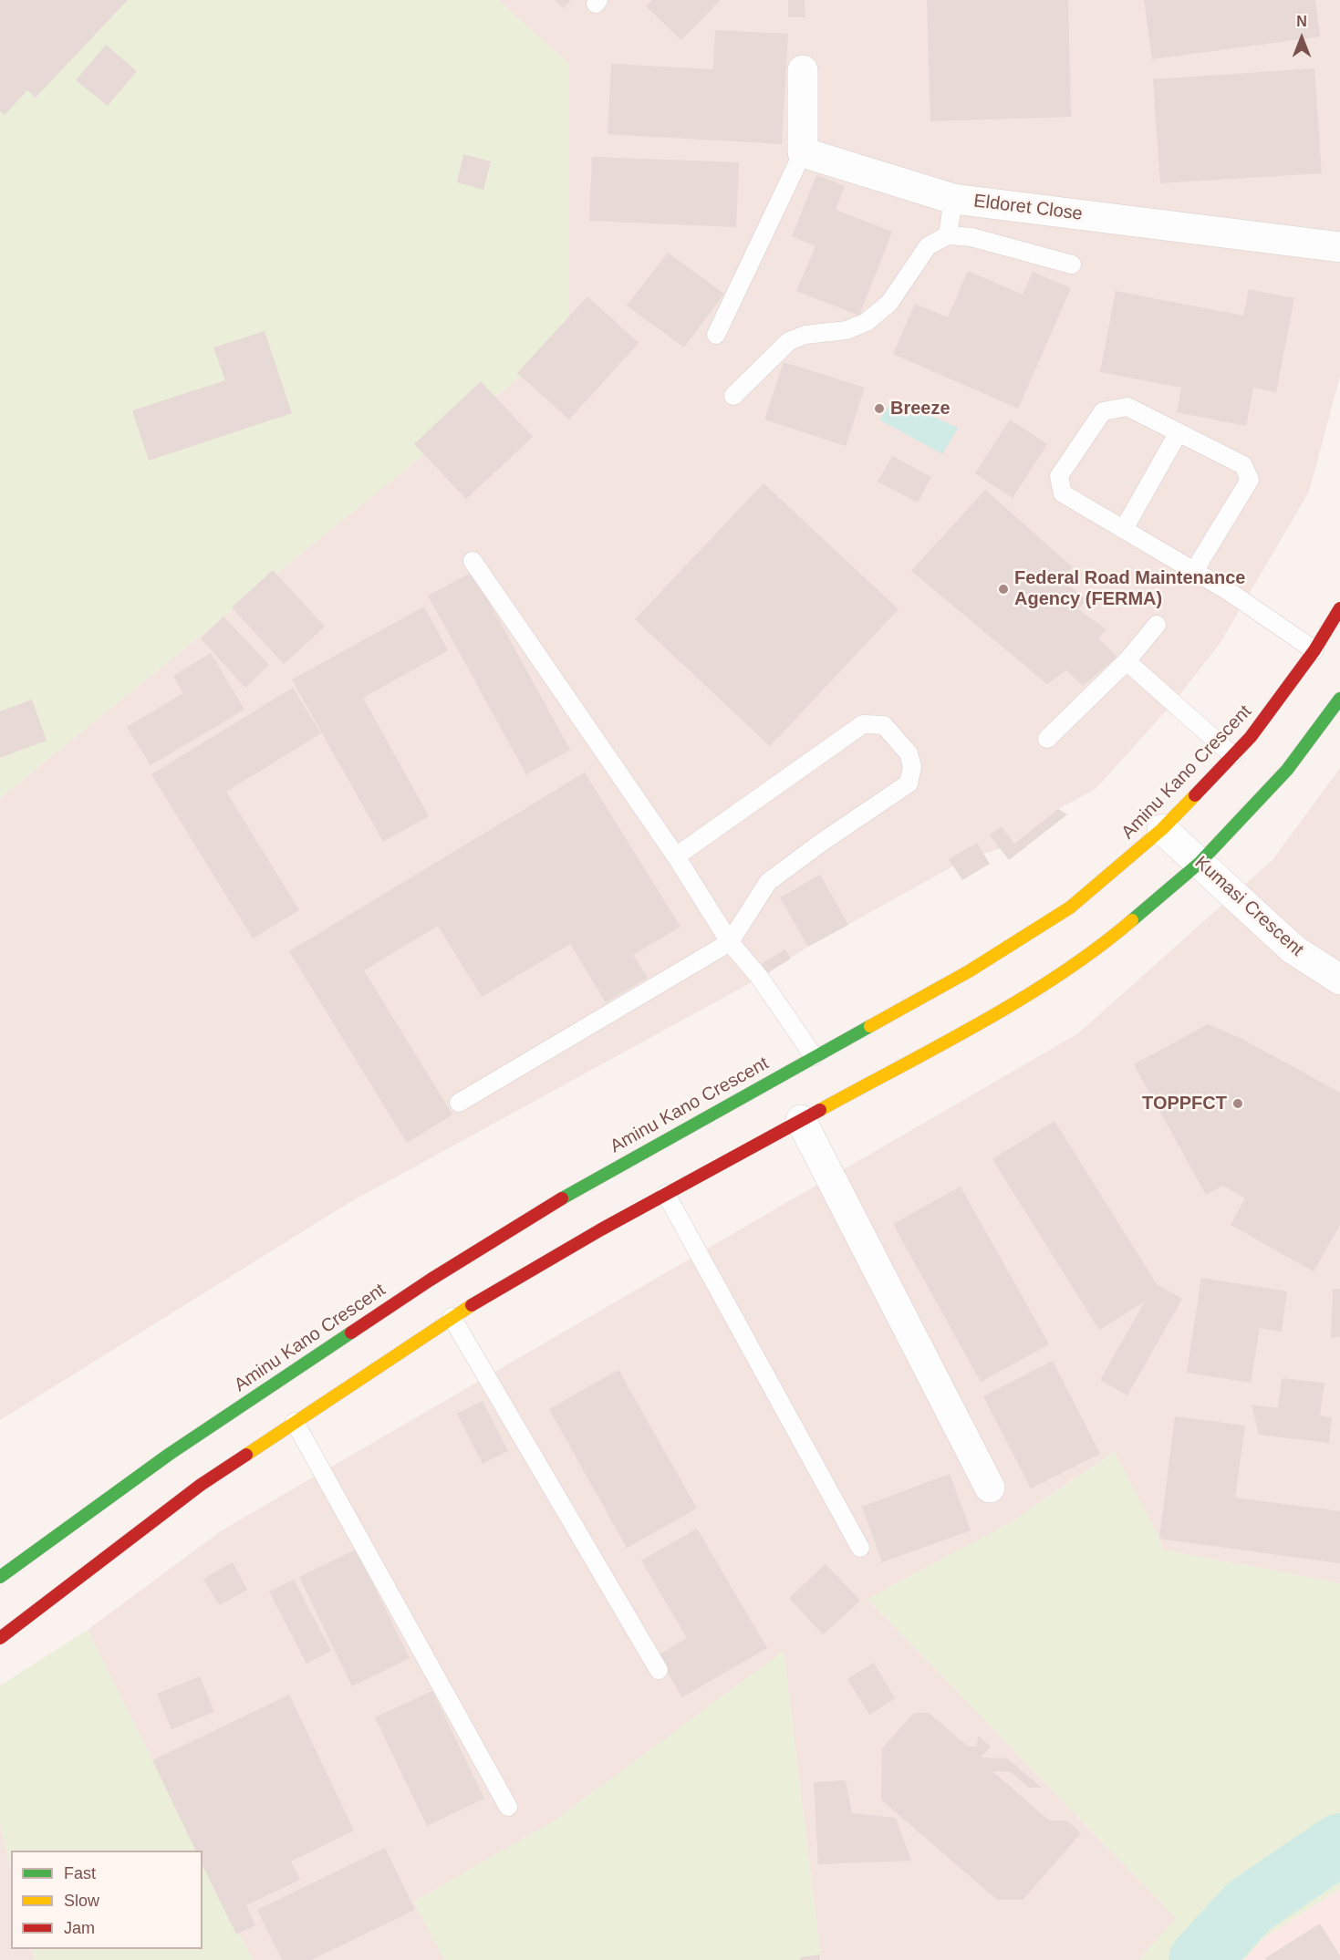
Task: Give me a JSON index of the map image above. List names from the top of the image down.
{
  "streets": {
    "street": ["Eldoret Close", "Aminu Kano Crescent", "Kumasi Crescent"]
  },
  "crossings": [
    ["Aminu Kano Crescent", "Kumasi Crescent"]
  ],
  "places": ["Breeze", "Federal Road Maintenance Agency (FERMA)", "TOPPFCT"],
  "legend": ["Fast", "Slow", "Jam"],
  "north": "top"
}
